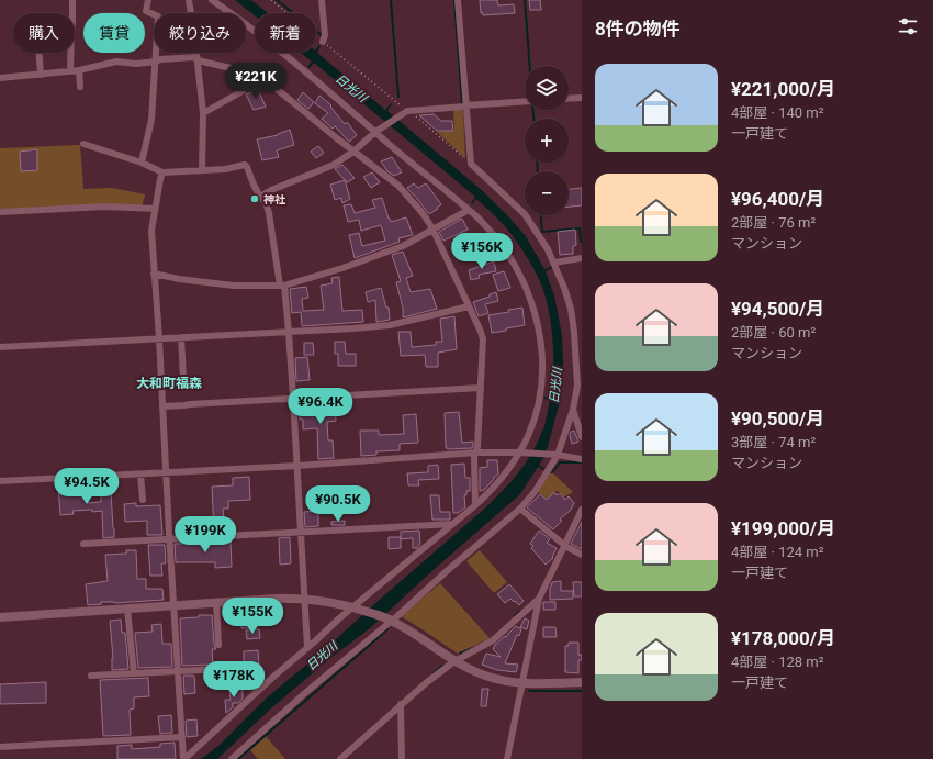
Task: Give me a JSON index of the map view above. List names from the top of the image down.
{
  "districts": ["大和町福森"],
  "water": ["日光川"],
  "places": ["神社"],
  "page": {
    "heading": "8件の物件",
    "chip": [
      "購入",
      "賃貸",
      "絞り込み",
      "新着"
    ],
    "list": [
      {
        "name": "¥221,000/月",
        "note": "4部屋 · 140 m² · 一戸建て"
      },
      {
        "name": "¥96,400/月",
        "note": "2部屋 · 76 m² · マンション"
      },
      {
        "name": "¥94,500/月",
        "note": "2部屋 · 60 m² · マンション"
      },
      {
        "name": "¥90,500/月",
        "note": "3部屋 · 74 m² · マンション"
      },
      {
        "name": "¥199,000/月",
        "note": "4部屋 · 124 m² · 一戸建て"
      },
      {
        "name": "¥178,000/月",
        "note": "4部屋 · 128 m² · 一戸建て"
      }
    ],
    "price": [
      "¥221K",
      "¥156K",
      "¥96.4K",
      "¥94.5K",
      "¥90.5K",
      "¥199K",
      "¥155K",
      "¥178K"
    ],
    "map_buttons": ["+", "−"]
  }
}
